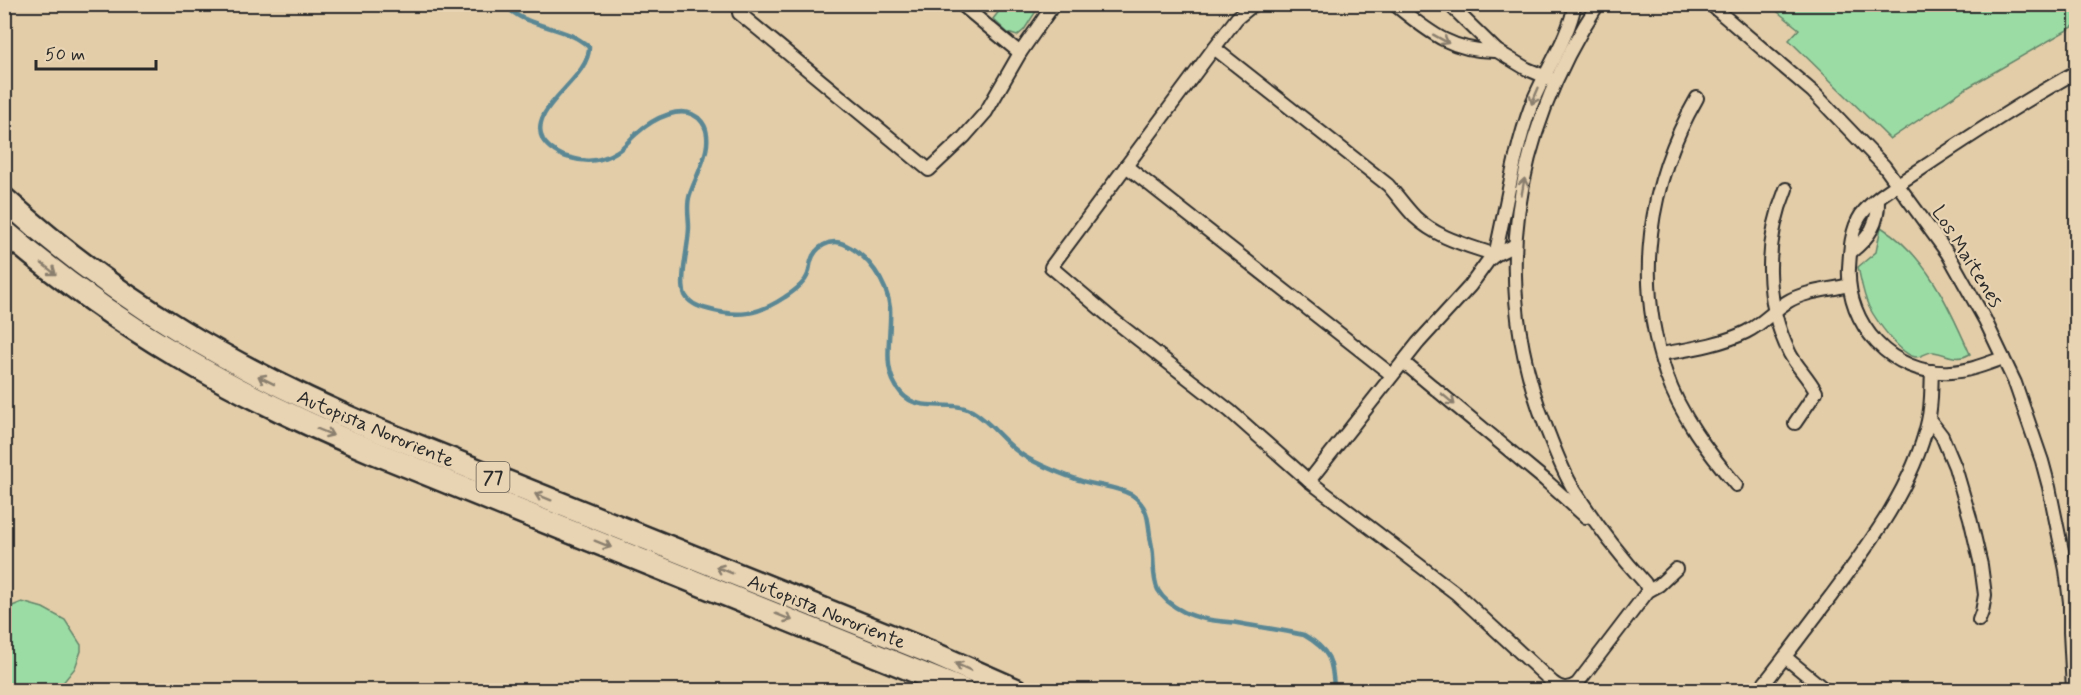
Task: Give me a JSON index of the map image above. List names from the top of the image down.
{
  "streets": {
    "highway": ["Autopista Nororiente", "77"],
    "street": ["Los Maitenes"]
  },
  "scale_bar": "50 m"
}
